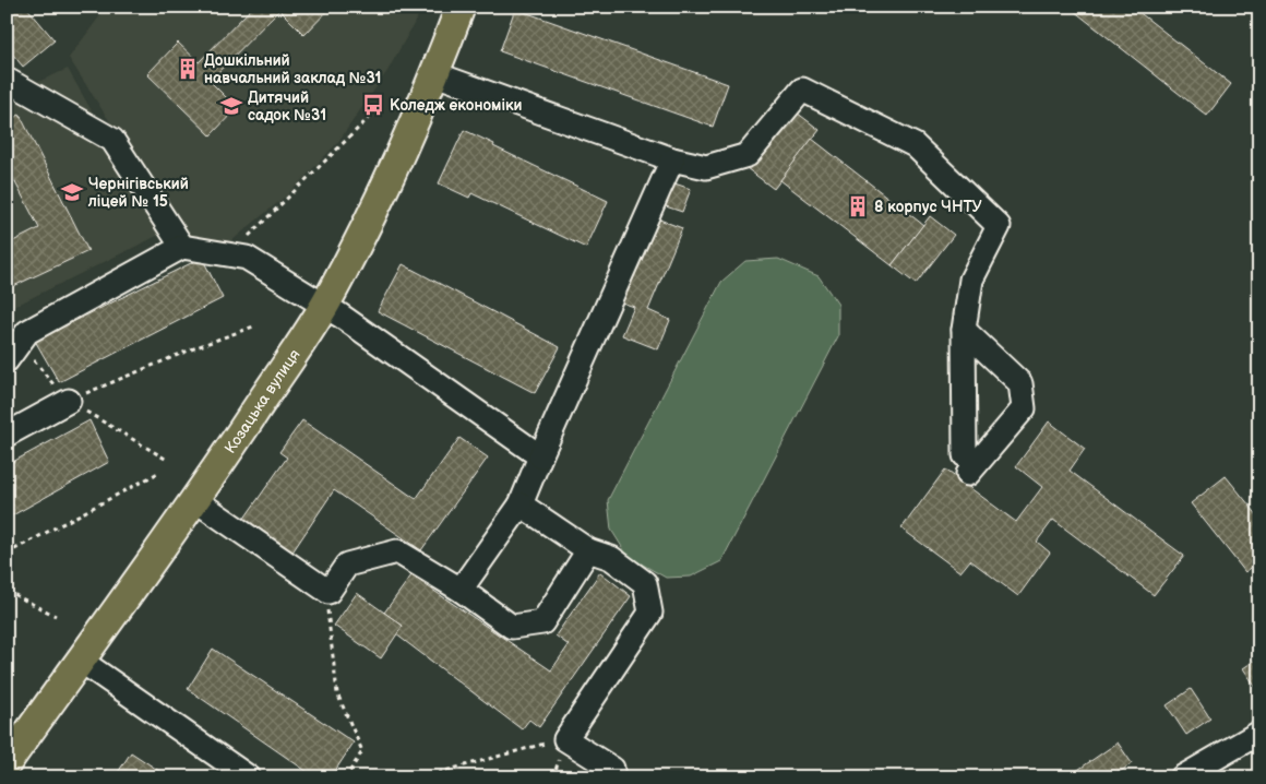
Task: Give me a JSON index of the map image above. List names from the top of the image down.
{
  "streets": {
    "main road": ["Козацька вулиця"]
  },
  "places": {
    "building": ["Дошкільний навчальний заклад №31", "8 корпус ЧНТУ"],
    "bus stop": ["Коледж економіки"],
    "school or university": ["Дитячий садок №31", "Чернігівський ліцей № 15"]
  }
}
